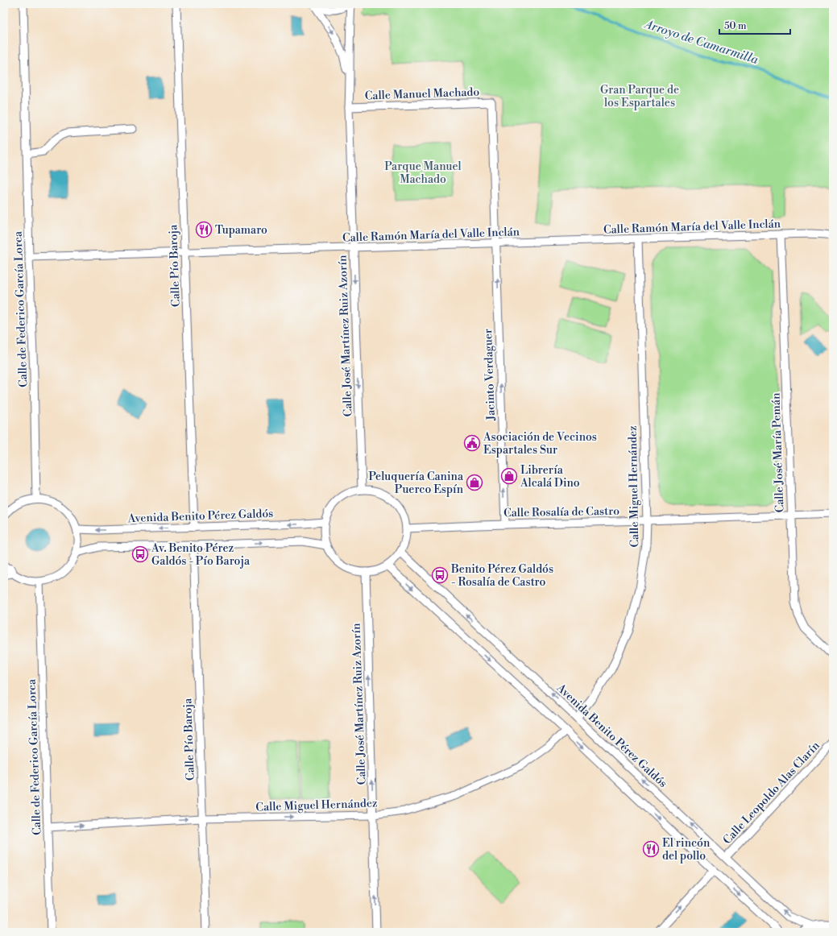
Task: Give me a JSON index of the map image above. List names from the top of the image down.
{
  "streets": {
    "street": [
      "Calle Manuel Machado",
      "Calle Ramón María del Valle Inclán",
      "Calle Pío Baroja",
      "Calle de Federico García Lorca",
      "Calle José Martínez Ruiz Azorín",
      "Jacinto Verdaguer",
      "Calle José María Pemán",
      "Calle Miguel Hernández",
      "Calle Rosalía de Castro",
      "Avenida Benito Pérez Galdós",
      "Calle Leopoldo Alas Clarín"
    ]
  },
  "crossings": [
    ["Calle Manuel Machado", "Calle Ramón María del Valle Inclán"],
    ["Calle Manuel Machado", "Calle José Martínez Ruiz Azorín"],
    ["Calle Manuel Machado", "Jacinto Verdaguer"],
    ["Calle Ramón María del Valle Inclán", "Calle Pío Baroja"],
    ["Calle Ramón María del Valle Inclán", "Calle de Federico García Lorca"],
    ["Calle Ramón María del Valle Inclán", "Calle José Martínez Ruiz Azorín"],
    ["Calle Ramón María del Valle Inclán", "Jacinto Verdaguer"],
    ["Calle Ramón María del Valle Inclán", "Calle José María Pemán"],
    ["Calle Ramón María del Valle Inclán", "Calle Miguel Hernández"],
    ["Calle Pío Baroja", "Calle Miguel Hernández"],
    ["Calle Pío Baroja", "Avenida Benito Pérez Galdós"],
    ["Calle de Federico García Lorca", "Calle Miguel Hernández"],
    ["Calle José Martínez Ruiz Azorín", "Calle Miguel Hernández"],
    ["Calle José Martínez Ruiz Azorín", "Calle Rosalía de Castro"],
    ["Calle José Martínez Ruiz Azorín", "Avenida Benito Pérez Galdós"],
    ["Jacinto Verdaguer", "Calle Rosalía de Castro"],
    ["Calle José María Pemán", "Calle Rosalía de Castro"],
    ["Calle Miguel Hernández", "Calle Rosalía de Castro"],
    ["Calle Miguel Hernández", "Avenida Benito Pérez Galdós"],
    ["Calle Rosalía de Castro", "Avenida Benito Pérez Galdós"],
    ["Avenida Benito Pérez Galdós", "Calle Leopoldo Alas Clarín"]
  ],
  "one_way": ["Jacinto Verdaguer"],
  "water": ["Arroyo de Camarmilla"],
  "parks": ["Gran Parque de los Espartales", "Parque Manuel Machado"],
  "places": {
    "restaurant": ["Tupamaro", "El rincón del pollo"],
    "public building": ["Asociación de Vecinos Espartales Sur"],
    "shop": ["Librería Alcalá Dino", "Peluquería Canina Puerco Espín"],
    "bus stop": ["Av. Benito Pérez Galdós - Pío Baroja", "Benito Pérez Galdós - Rosalía de Castro"]
  },
  "scale_bar": "50 m"
}
